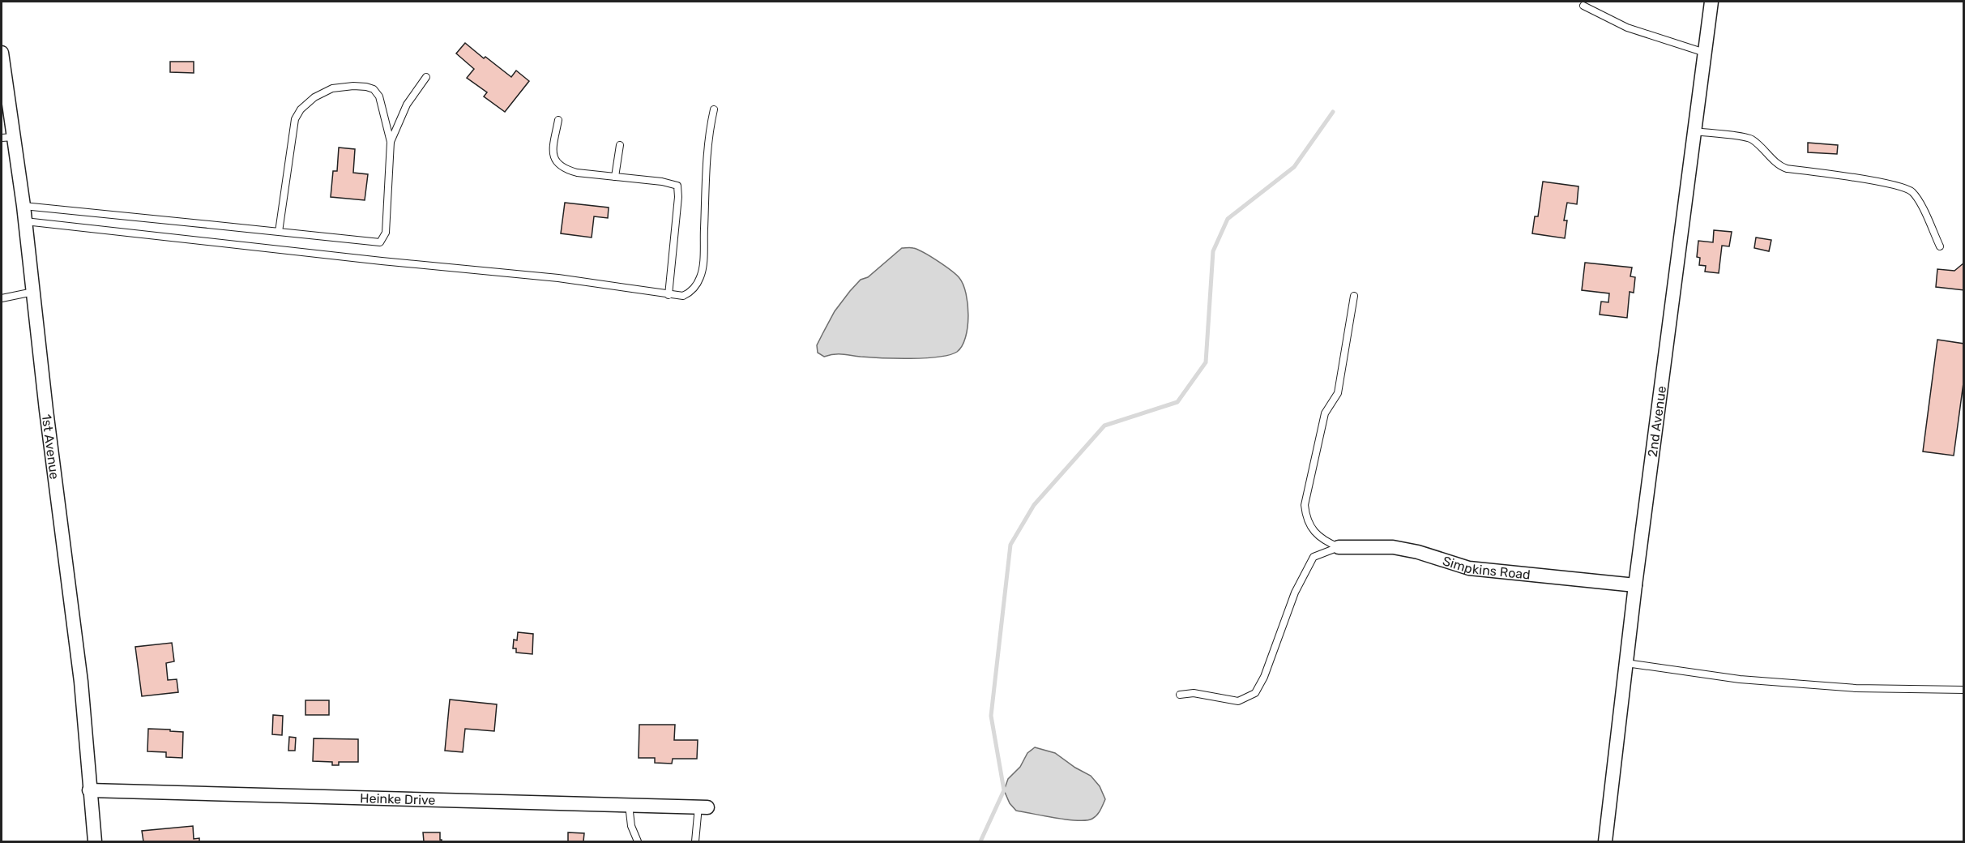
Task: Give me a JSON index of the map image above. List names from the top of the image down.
{
  "streets": {
    "street": [
      "2nd Avenue",
      "1st Avenue",
      "Simpkins Road",
      "Heinke Drive"
    ]
  },
  "crossings": [
    ["2nd Avenue", "Simpkins Road"],
    ["1st Avenue", "Heinke Drive"]
  ]
}
